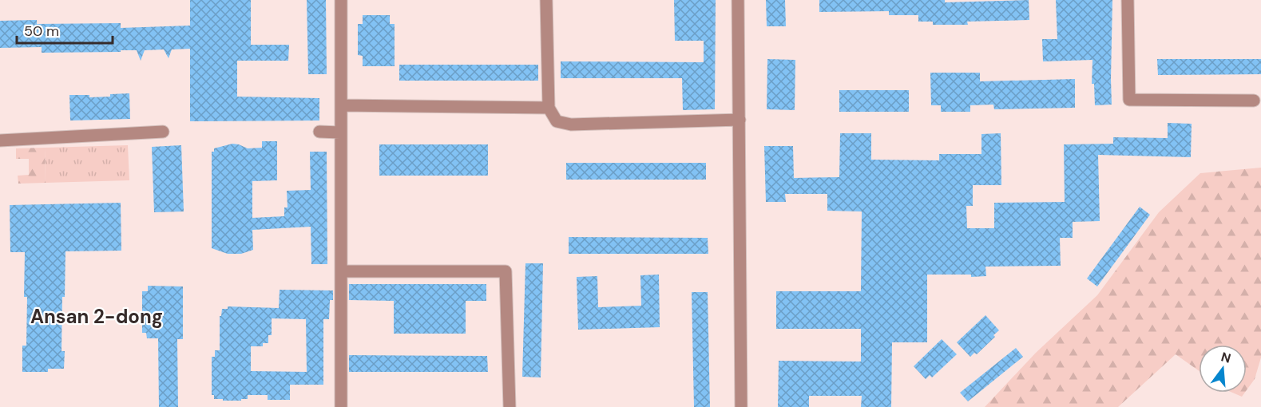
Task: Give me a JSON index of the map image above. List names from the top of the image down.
{
  "districts": ["Ansan 2-dong"],
  "scale_bar": "50 m",
  "north": "top"
}
